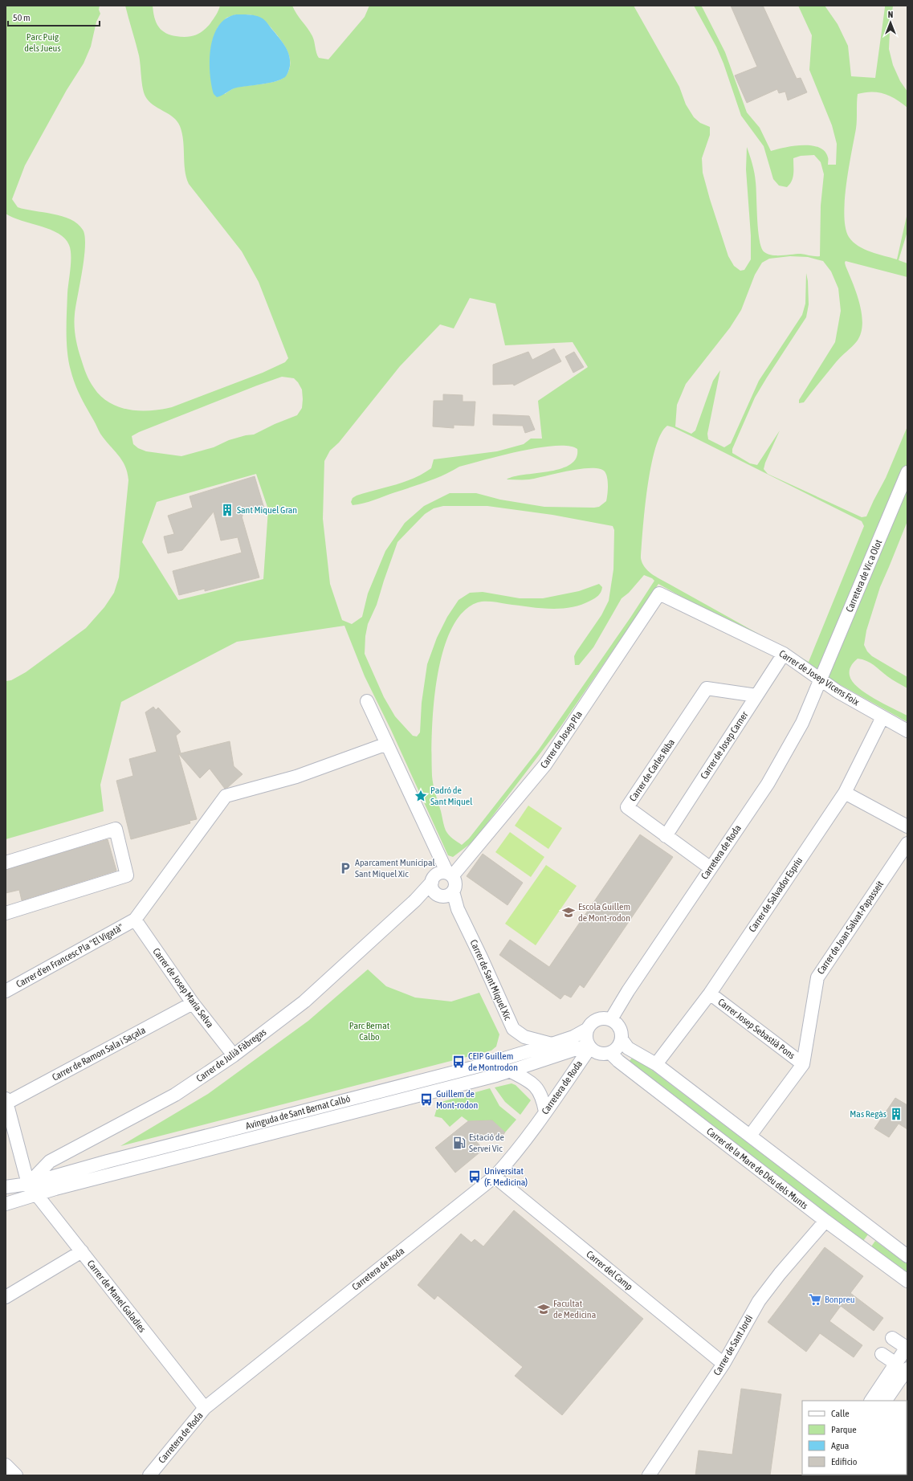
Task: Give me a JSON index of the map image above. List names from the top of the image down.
{
  "streets": {
    "street": [
      "Carretera de Vic a Olot",
      "Carrer de Josep Vicens Foix",
      "Carrer de Josep Pla",
      "Carrer de Josep Carner",
      "Carrer de Carles Riba",
      "Carretera de Roda",
      "Carrer de Salvador Espriu",
      "Carrer de Joan Salvat-Papasseit",
      "Carrer d'en Francesc Pla \"El Vigatà\"",
      "Carrer de Sant Miquel Xic",
      "Carrer de Josep Maria Selva",
      "Carrer Josep Sebastià Pons",
      "Carrer de Ramon Sala i Saçala",
      "Carrer de Julià Fàbregas",
      "Avinguda de Sant Bernat Calbó",
      "Carrer de la Mare de Déu dels Munts",
      "Carrer del Camp",
      "Carrer de Manel Galadies",
      "Carrer de Sant Jordi"
    ]
  },
  "crossings": [
    ["Carretera de Vic a Olot", "Carrer de Josep Vicens Foix"],
    ["Carretera de Vic a Olot", "Carretera de Roda"],
    ["Carrer de Josep Vicens Foix", "Carrer de Josep Pla"],
    ["Carrer de Josep Vicens Foix", "Carrer de Josep Carner"],
    ["Carrer de Josep Vicens Foix", "Carretera de Roda"],
    ["Carrer de Josep Vicens Foix", "Carrer de Salvador Espriu"],
    ["Carrer de Josep Pla", "Carrer de Sant Miquel Xic"],
    ["Carrer de Josep Pla", "Carrer de Julià Fàbregas"],
    ["Carrer de Josep Carner", "Carrer de Carles Riba"],
    ["Carrer de Carles Riba", "Carretera de Roda"],
    ["Carretera de Roda", "Avinguda de Sant Bernat Calbó"],
    ["Carretera de Roda", "Carrer de la Mare de Déu dels Munts"],
    ["Carretera de Roda", "Carrer del Camp"],
    ["Carretera de Roda", "Carrer de Manel Galadies"],
    ["Carrer de Salvador Espriu", "Carrer Josep Sebastià Pons"],
    ["Carrer de Joan Salvat-Papasseit", "Carrer Josep Sebastià Pons"],
    ["Carrer d'en Francesc Pla \"El Vigatà\"", "Carrer de Josep Maria Selva"],
    ["Carrer de Sant Miquel Xic", "Carrer de Julià Fàbregas"],
    ["Carrer de Sant Miquel Xic", "Avinguda de Sant Bernat Calbó"],
    ["Carrer de Josep Maria Selva", "Carrer de Ramon Sala i Saçala"],
    ["Carrer de Josep Maria Selva", "Carrer de Julià Fàbregas"],
    ["Carrer de Julià Fàbregas", "Avinguda de Sant Bernat Calbó"],
    ["Carrer de Julià Fàbregas", "Carrer de Manel Galadies"],
    ["Avinguda de Sant Bernat Calbó", "Carrer de la Mare de Déu dels Munts"],
    ["Avinguda de Sant Bernat Calbó", "Carrer de Manel Galadies"],
    ["Carrer de la Mare de Déu dels Munts", "Carrer de Sant Jordi"],
    ["Carrer del Camp", "Carrer de Sant Jordi"]
  ],
  "parks": ["Parc Puig dels Jueus", "Parc Bernat Calbo"],
  "places": {
    "building": ["Sant Miquel Gran", "Mas Regàs"],
    "place": ["Padró de Sant Miquel"],
    "parking": ["Aparcament Municipal Sant Miquel Xic"],
    "school or university": ["Escola Guillem de Mont-rodon", "Facultat de Medicina"],
    "bus stop": ["CEIP Guillem de Montrodon", "Guillem de Mont-rodon", "Universitat (F. Medicina)"],
    "fuel station": ["Estació de Servei Vic"],
    "supermarket": ["Bonpreu"]
  },
  "legend": [
    "Calle",
    "Parque",
    "Agua",
    "Edificio"
  ],
  "scale_bar": "50 m",
  "north": "top"
}
